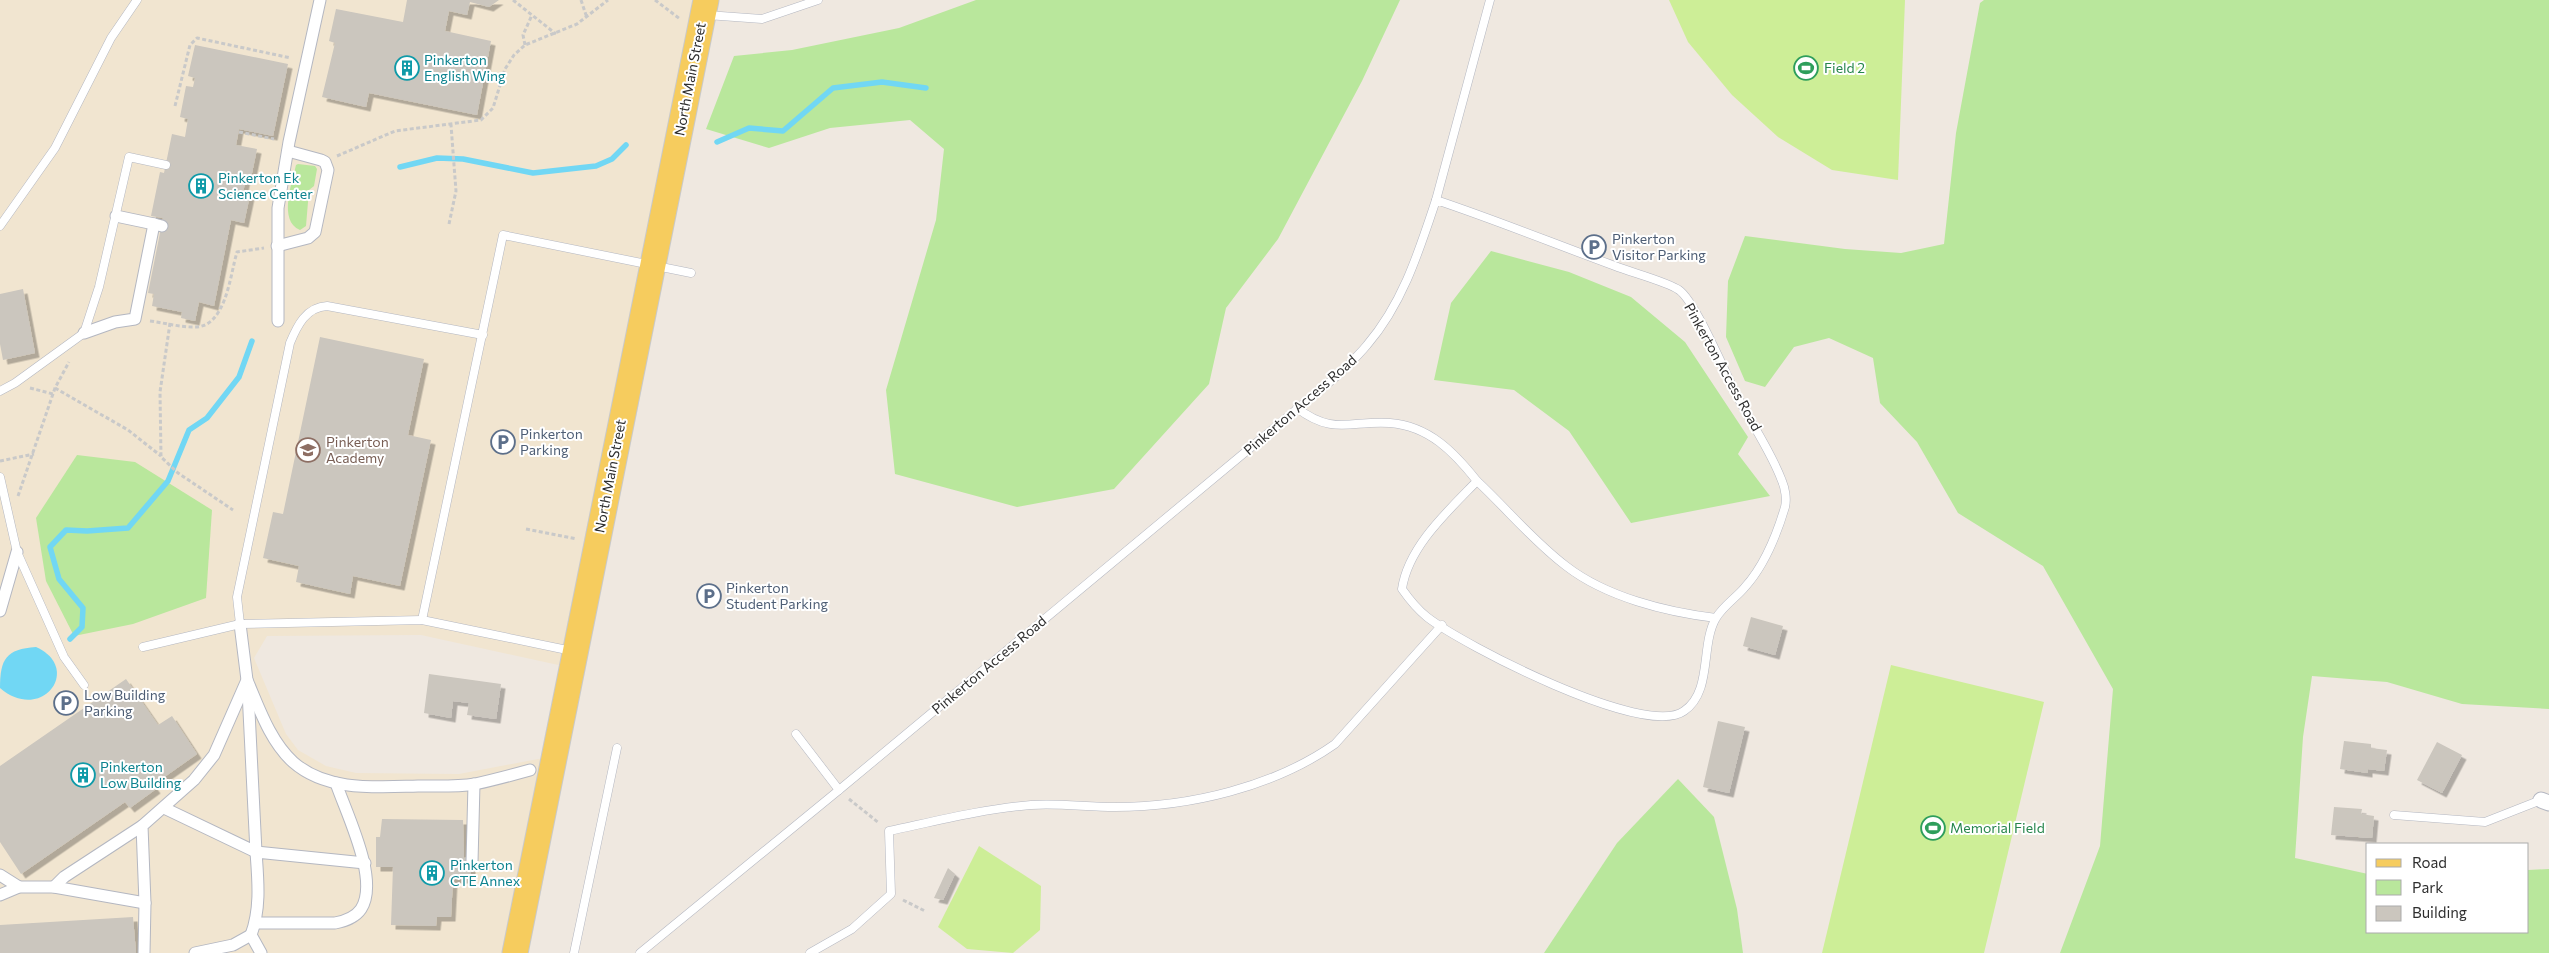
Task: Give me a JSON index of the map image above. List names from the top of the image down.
{
  "streets": {
    "main road": ["North Main Street"],
    "lane": ["Pinkerton Access Road"]
  },
  "places": {
    "building": [
      "Pinkerton English Wing",
      "Pinkerton Ek Science Center",
      "Pinkerton Low Building",
      "Pinkerton CTE Annex"
    ],
    "sports": ["Field 2", "Memorial Field"],
    "parking": [
      "Pinkerton Visitor Parking",
      "Pinkerton Parking",
      "Pinkerton Student Parking",
      "Low Building Parking"
    ],
    "school or university": ["Pinkerton Academy"]
  },
  "legend": ["Road", "Park", "Building"]
}
